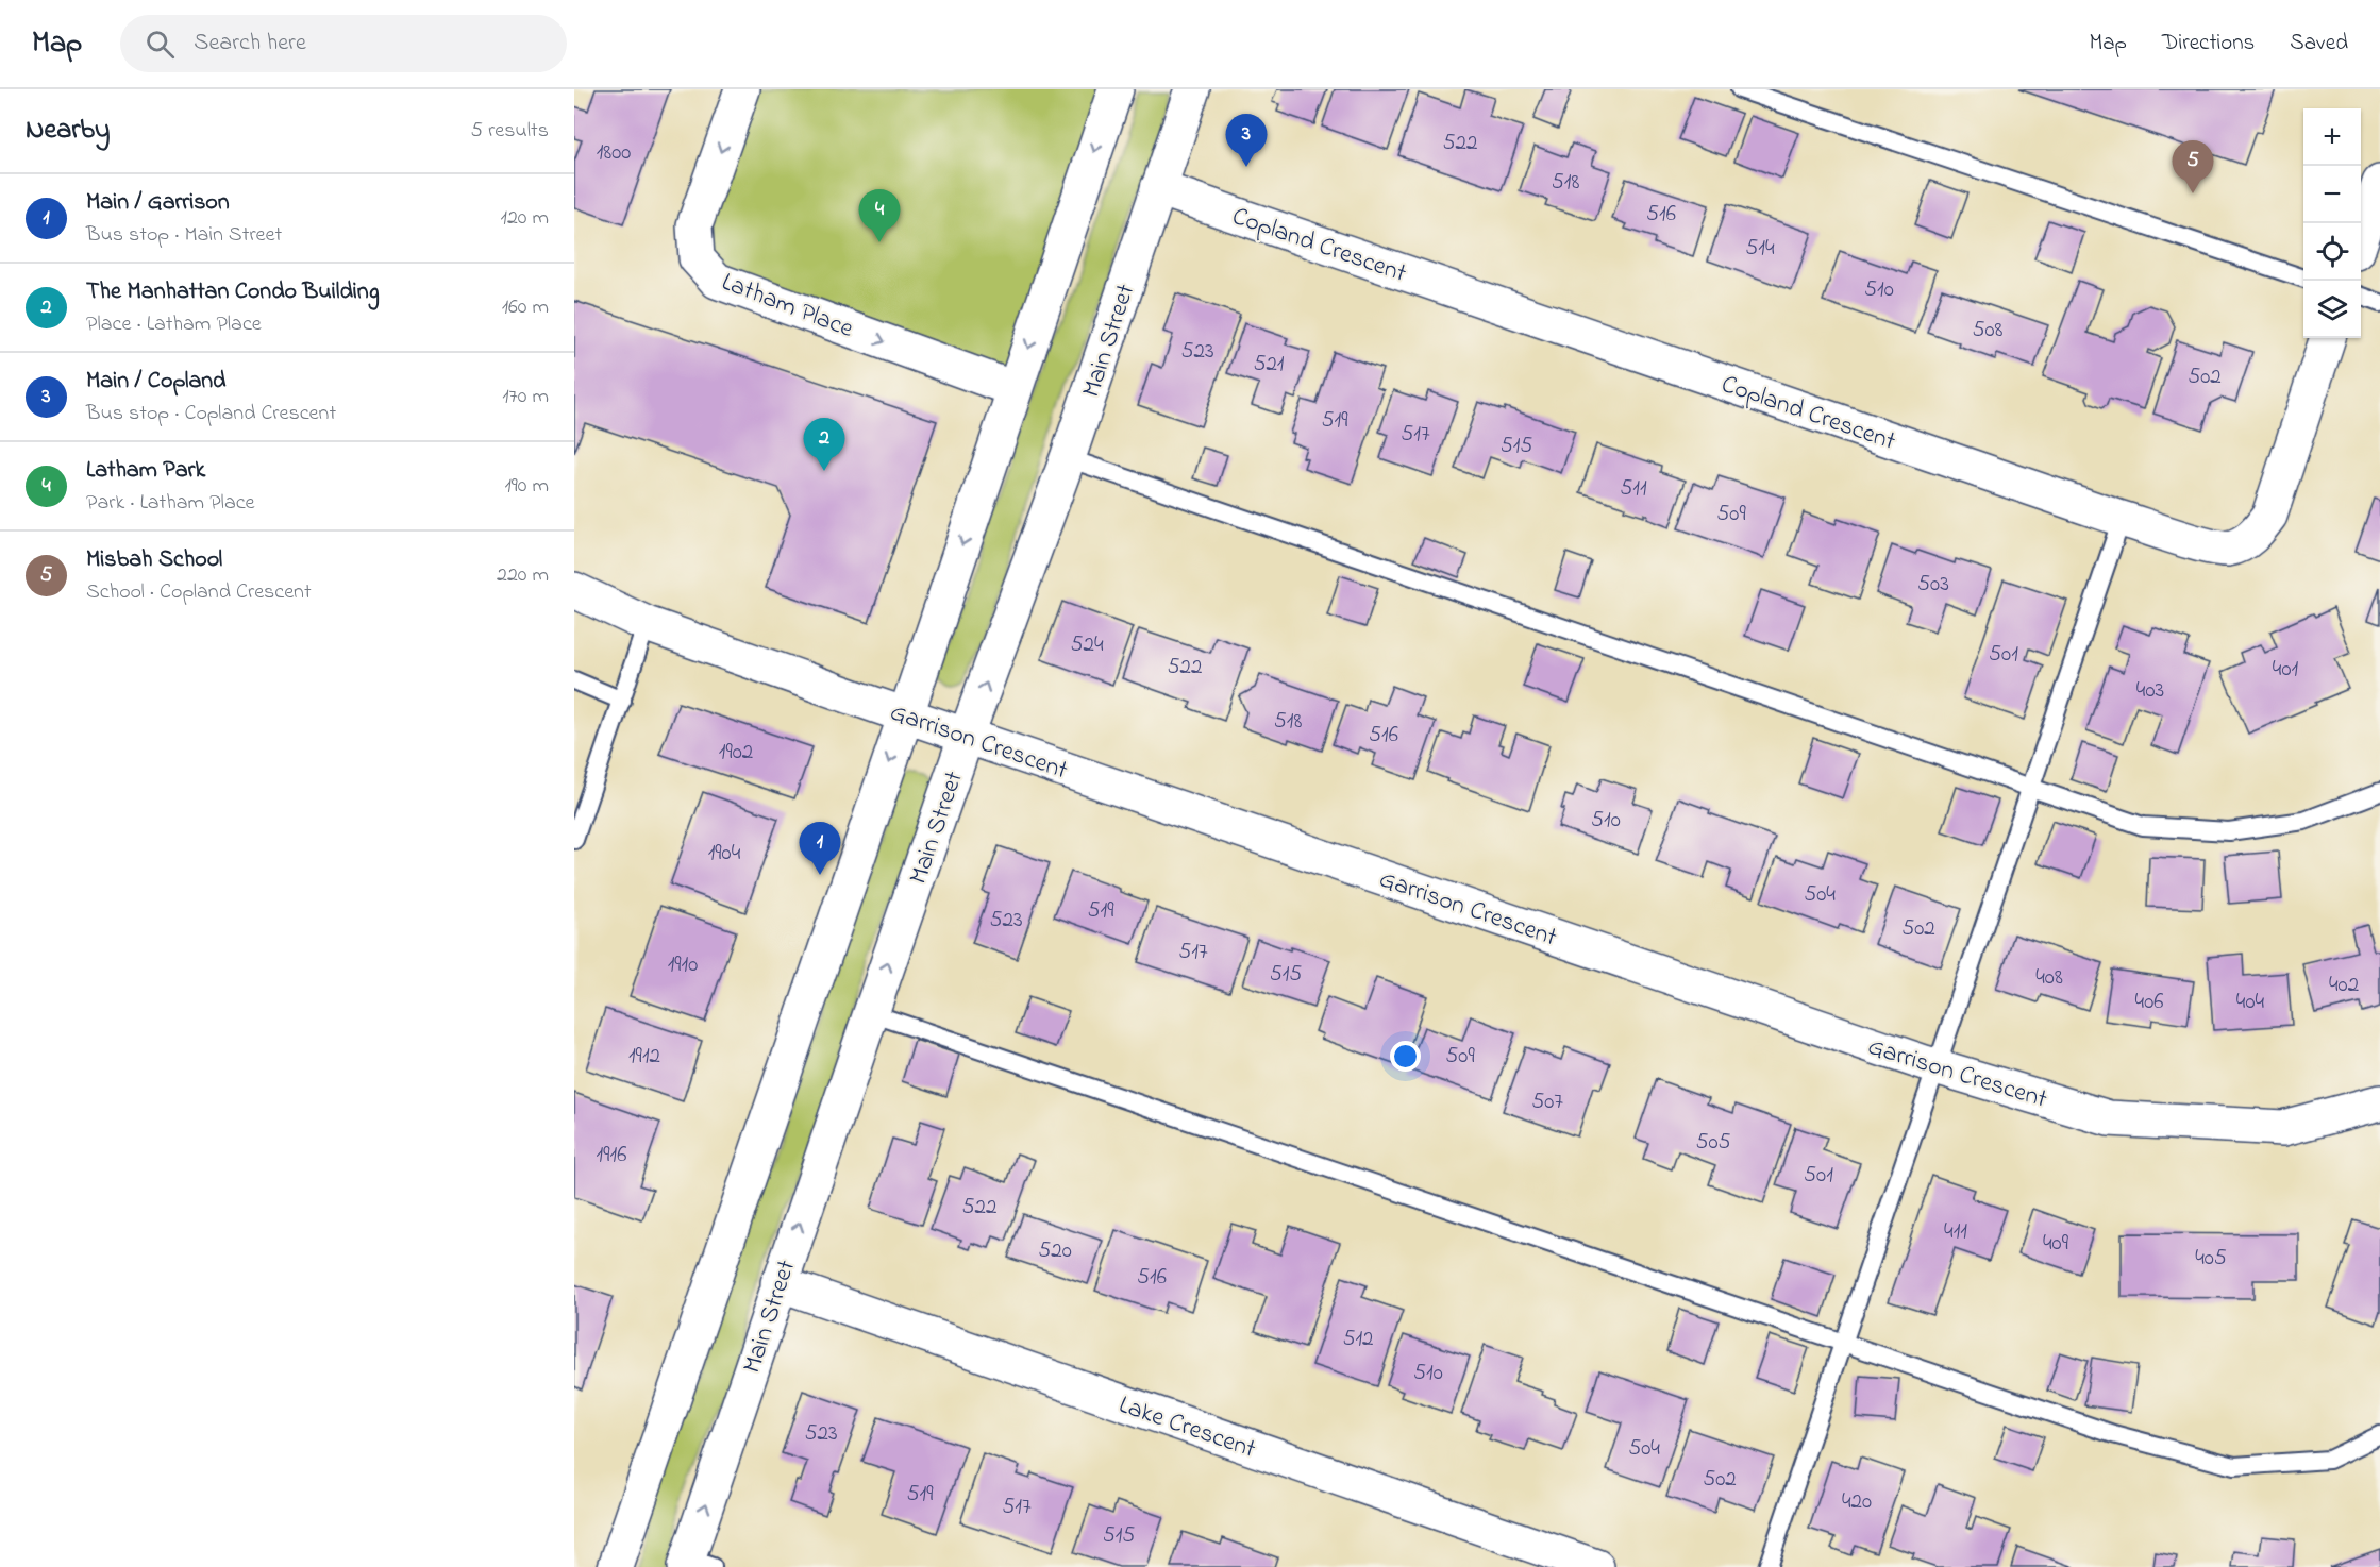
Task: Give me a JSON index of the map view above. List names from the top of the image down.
{
  "streets": {
    "street": [
      "Copland Crescent",
      "Latham Place",
      "Main Street",
      "Garrison Crescent",
      "Lake Crescent"
    ]
  },
  "crossings": [
    ["Copland Crescent", "Main Street"],
    ["Main Street", "Garrison Crescent"],
    ["Main Street", "Lake Crescent"]
  ],
  "house_numbers": [
    "522",
    "1800",
    "518",
    "516",
    "514",
    "510",
    "508",
    "523",
    "521",
    "502",
    "519",
    "517",
    "515",
    "511",
    "509",
    "503",
    "524",
    "501",
    "522",
    "401",
    "403",
    "518",
    "516",
    "1902",
    "510",
    "1904",
    "504",
    "519",
    "523",
    "502",
    "517",
    "1910",
    "515",
    "408",
    "402",
    "406",
    "404",
    "1912",
    "509",
    "507",
    "505",
    "1916",
    "501",
    "522",
    "411",
    "409",
    "520",
    "405",
    "516",
    "512",
    "510",
    "523",
    "504",
    "502",
    "519",
    "420",
    "517",
    "515"
  ],
  "page": {
    "header": "Map",
    "search": "Search here",
    "nav": ["Map", "Directions", "Saved"],
    "heading": ["Nearby", "5 results"],
    "map_buttons": ["+", "−"],
    "pins": [
      "3",
      "5",
      "4",
      "2",
      "1"
    ],
    "list": [
      {
        "mark": "1",
        "name": "Main / Garrison",
        "note": "Bus stop · Main Street",
        "value": "120 m"
      },
      {
        "mark": "2",
        "name": "The Manhattan Condo Building",
        "note": "Place · Latham Place",
        "value": "160 m"
      },
      {
        "mark": "3",
        "name": "Main / Copland",
        "note": "Bus stop · Copland Crescent",
        "value": "170 m"
      },
      {
        "mark": "4",
        "name": "Latham Park",
        "note": "Park · Latham Place",
        "value": "190 m"
      },
      {
        "mark": "5",
        "name": "Misbah School",
        "note": "School · Copland Crescent",
        "value": "220 m"
      }
    ]
  }
}
